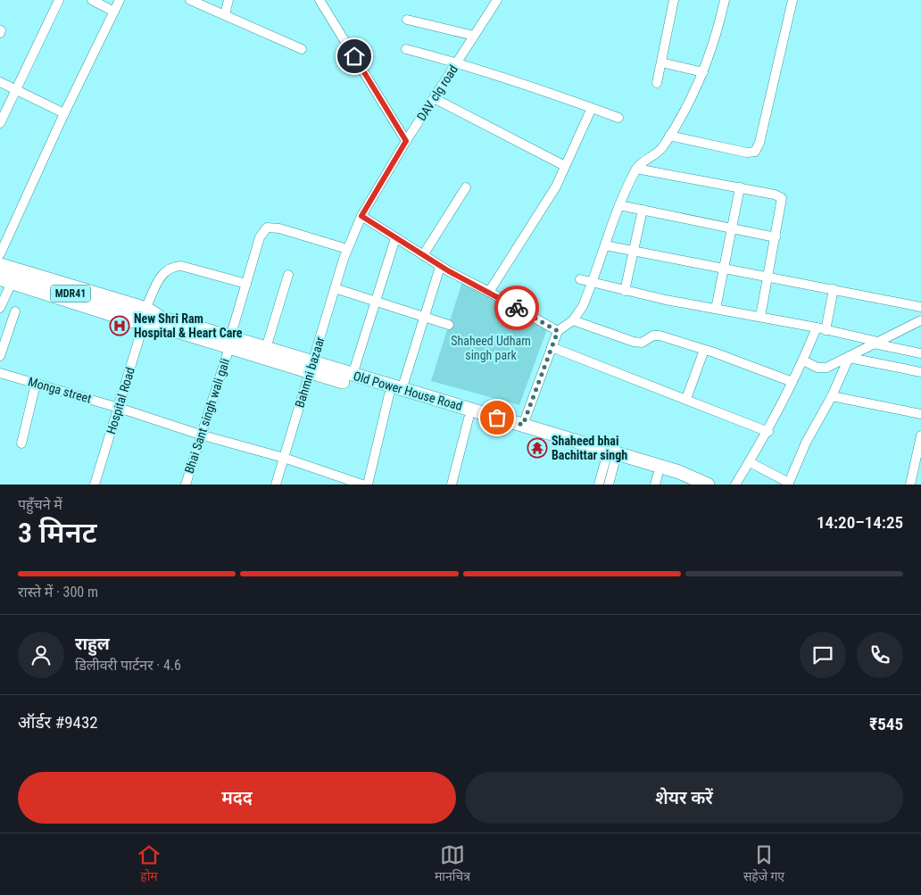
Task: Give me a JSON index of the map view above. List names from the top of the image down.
{
  "streets": {
    "highway": ["MDR41", "Old Power House Road"],
    "street": [
      "DAV clg road",
      "Bahmni bazaar",
      "Monga street",
      "Hospital Road",
      "Bhai Sant singh wali gali"
    ]
  },
  "crossings": [
    ["DAV clg road", "Bahmni bazaar"],
    ["DAV clg road", "Bhai Sant singh wali gali"],
    ["MDR41", "Bahmni bazaar"],
    ["MDR41", "Old Power House Road"],
    ["MDR41", "Hospital Road"],
    ["MDR41", "Bhai Sant singh wali gali"],
    ["Bahmni bazaar", "Monga street"],
    ["Bahmni bazaar", "Old Power House Road"],
    ["Monga street", "Hospital Road"],
    ["Monga street", "Bhai Sant singh wali gali"],
    ["Hospital Road", "Bhai Sant singh wali gali"]
  ],
  "parks": ["Shaheed Udham singh park"],
  "places": {
    "hospital": ["New Shri Ram Hospital & Heart Care"],
    "temple": ["Shaheed bhai Bachittar singh"]
  },
  "page": {
    "heading": ["3 मिनट", "पहुँचने में", "14:20–14:25"],
    "panel": [
      "राहुल",
      "डिलीवरी पार्टनर · 4.6",
      "ऑर्डर #9432",
      "₹545"
    ],
    "bar": "रास्ते में · 300 m",
    "buttons": ["मदद", "शेयर करें"],
    "tabs": ["होम", "मानचित्र", "सहेजे गए"]
  }
}
